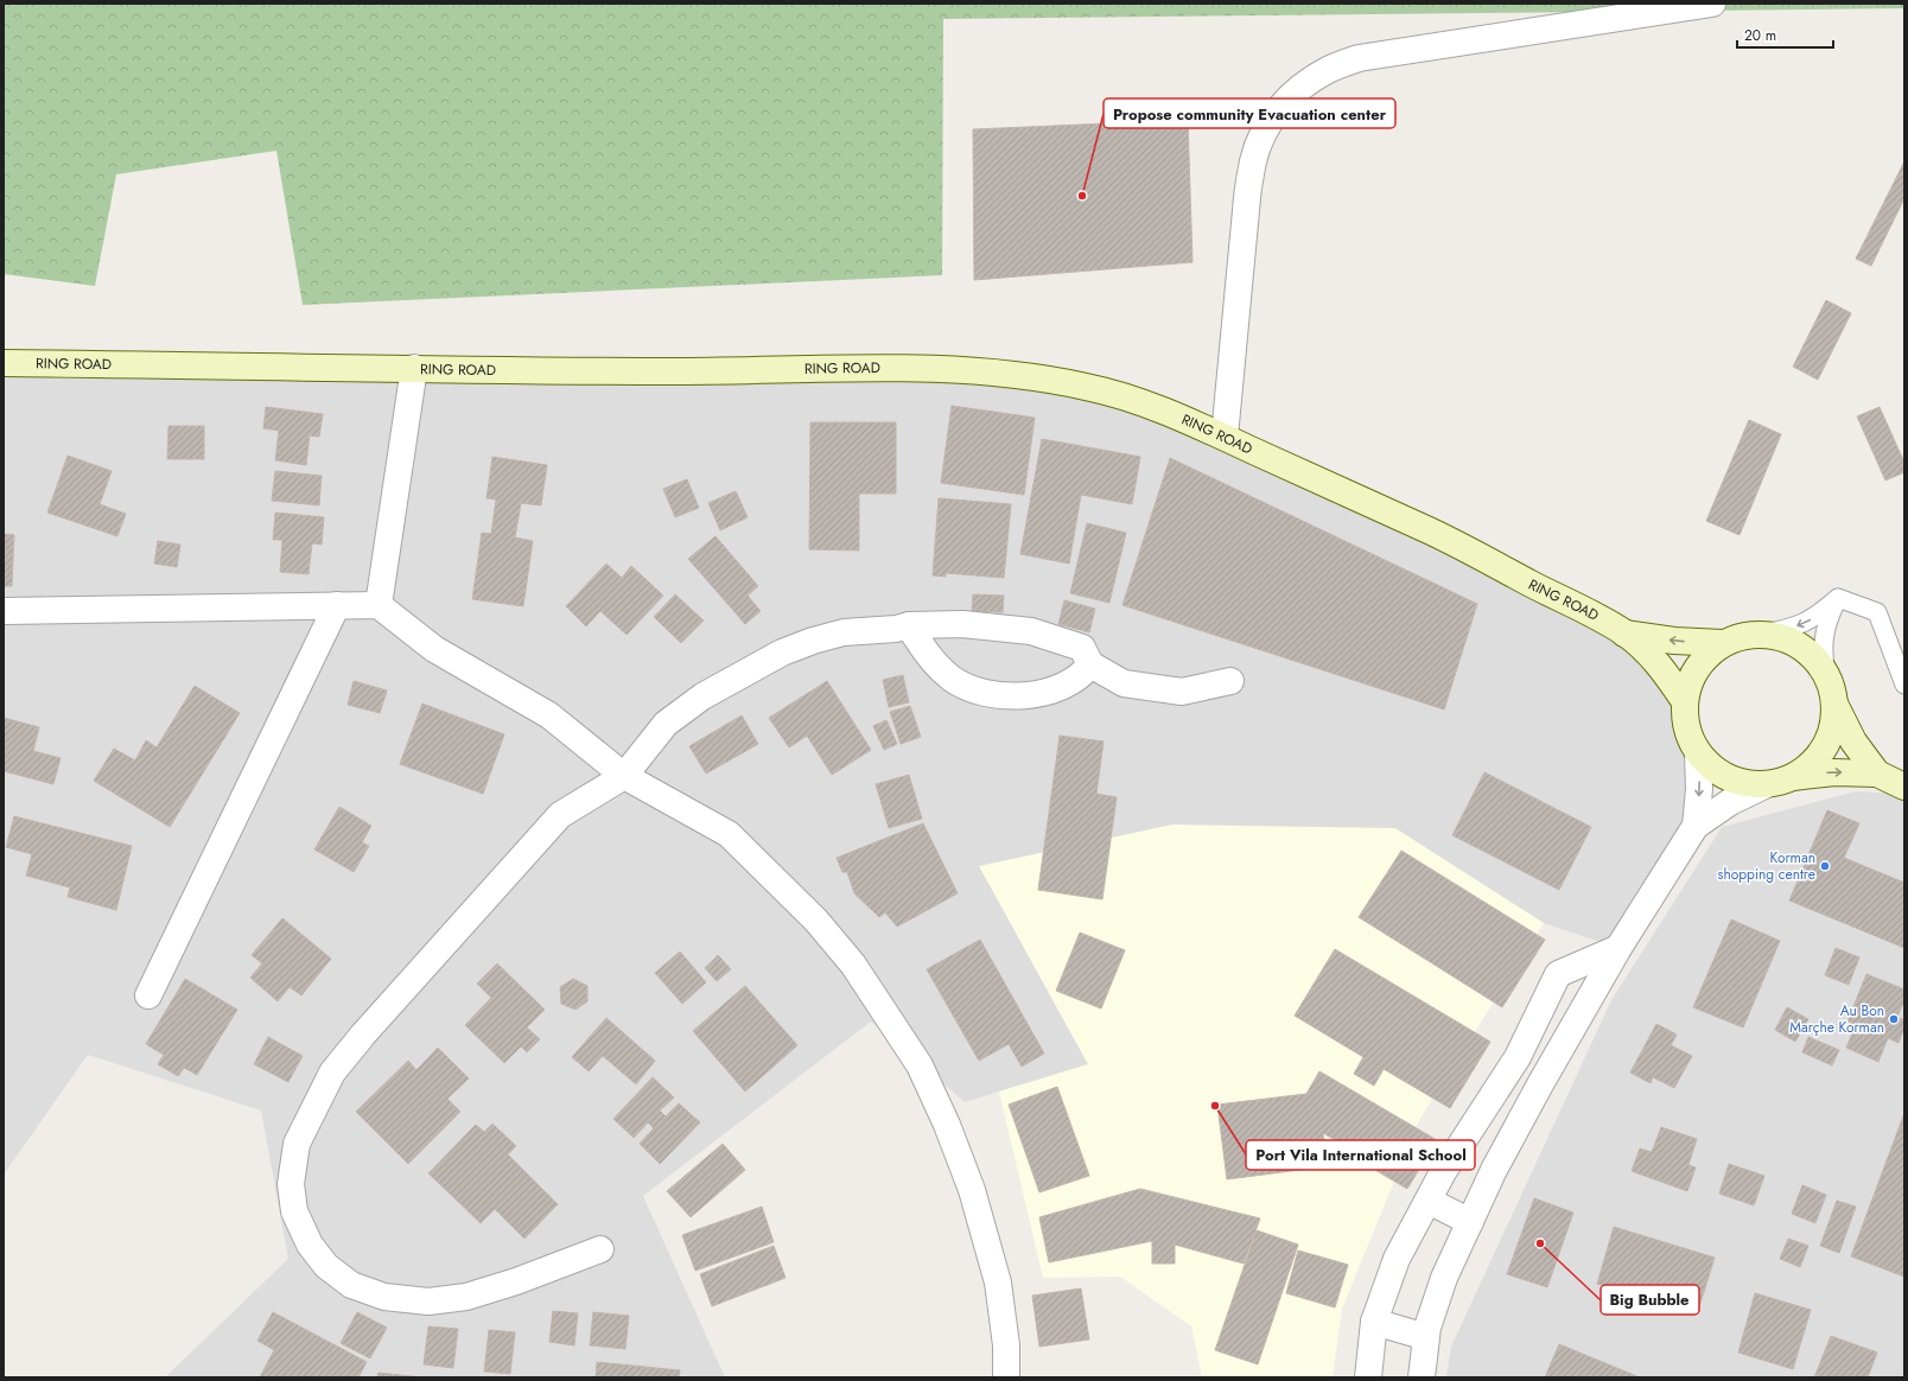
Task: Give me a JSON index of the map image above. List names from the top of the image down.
{
  "streets": {
    "main road": ["RING ROAD"]
  },
  "places": [
    "Propose community Evacuation center",
    "Korman shopping centre",
    "Au Bon Marçhe Korman",
    "Port Vila International School",
    "Big Bubble"
  ],
  "scale_bar": "20 m"
}
